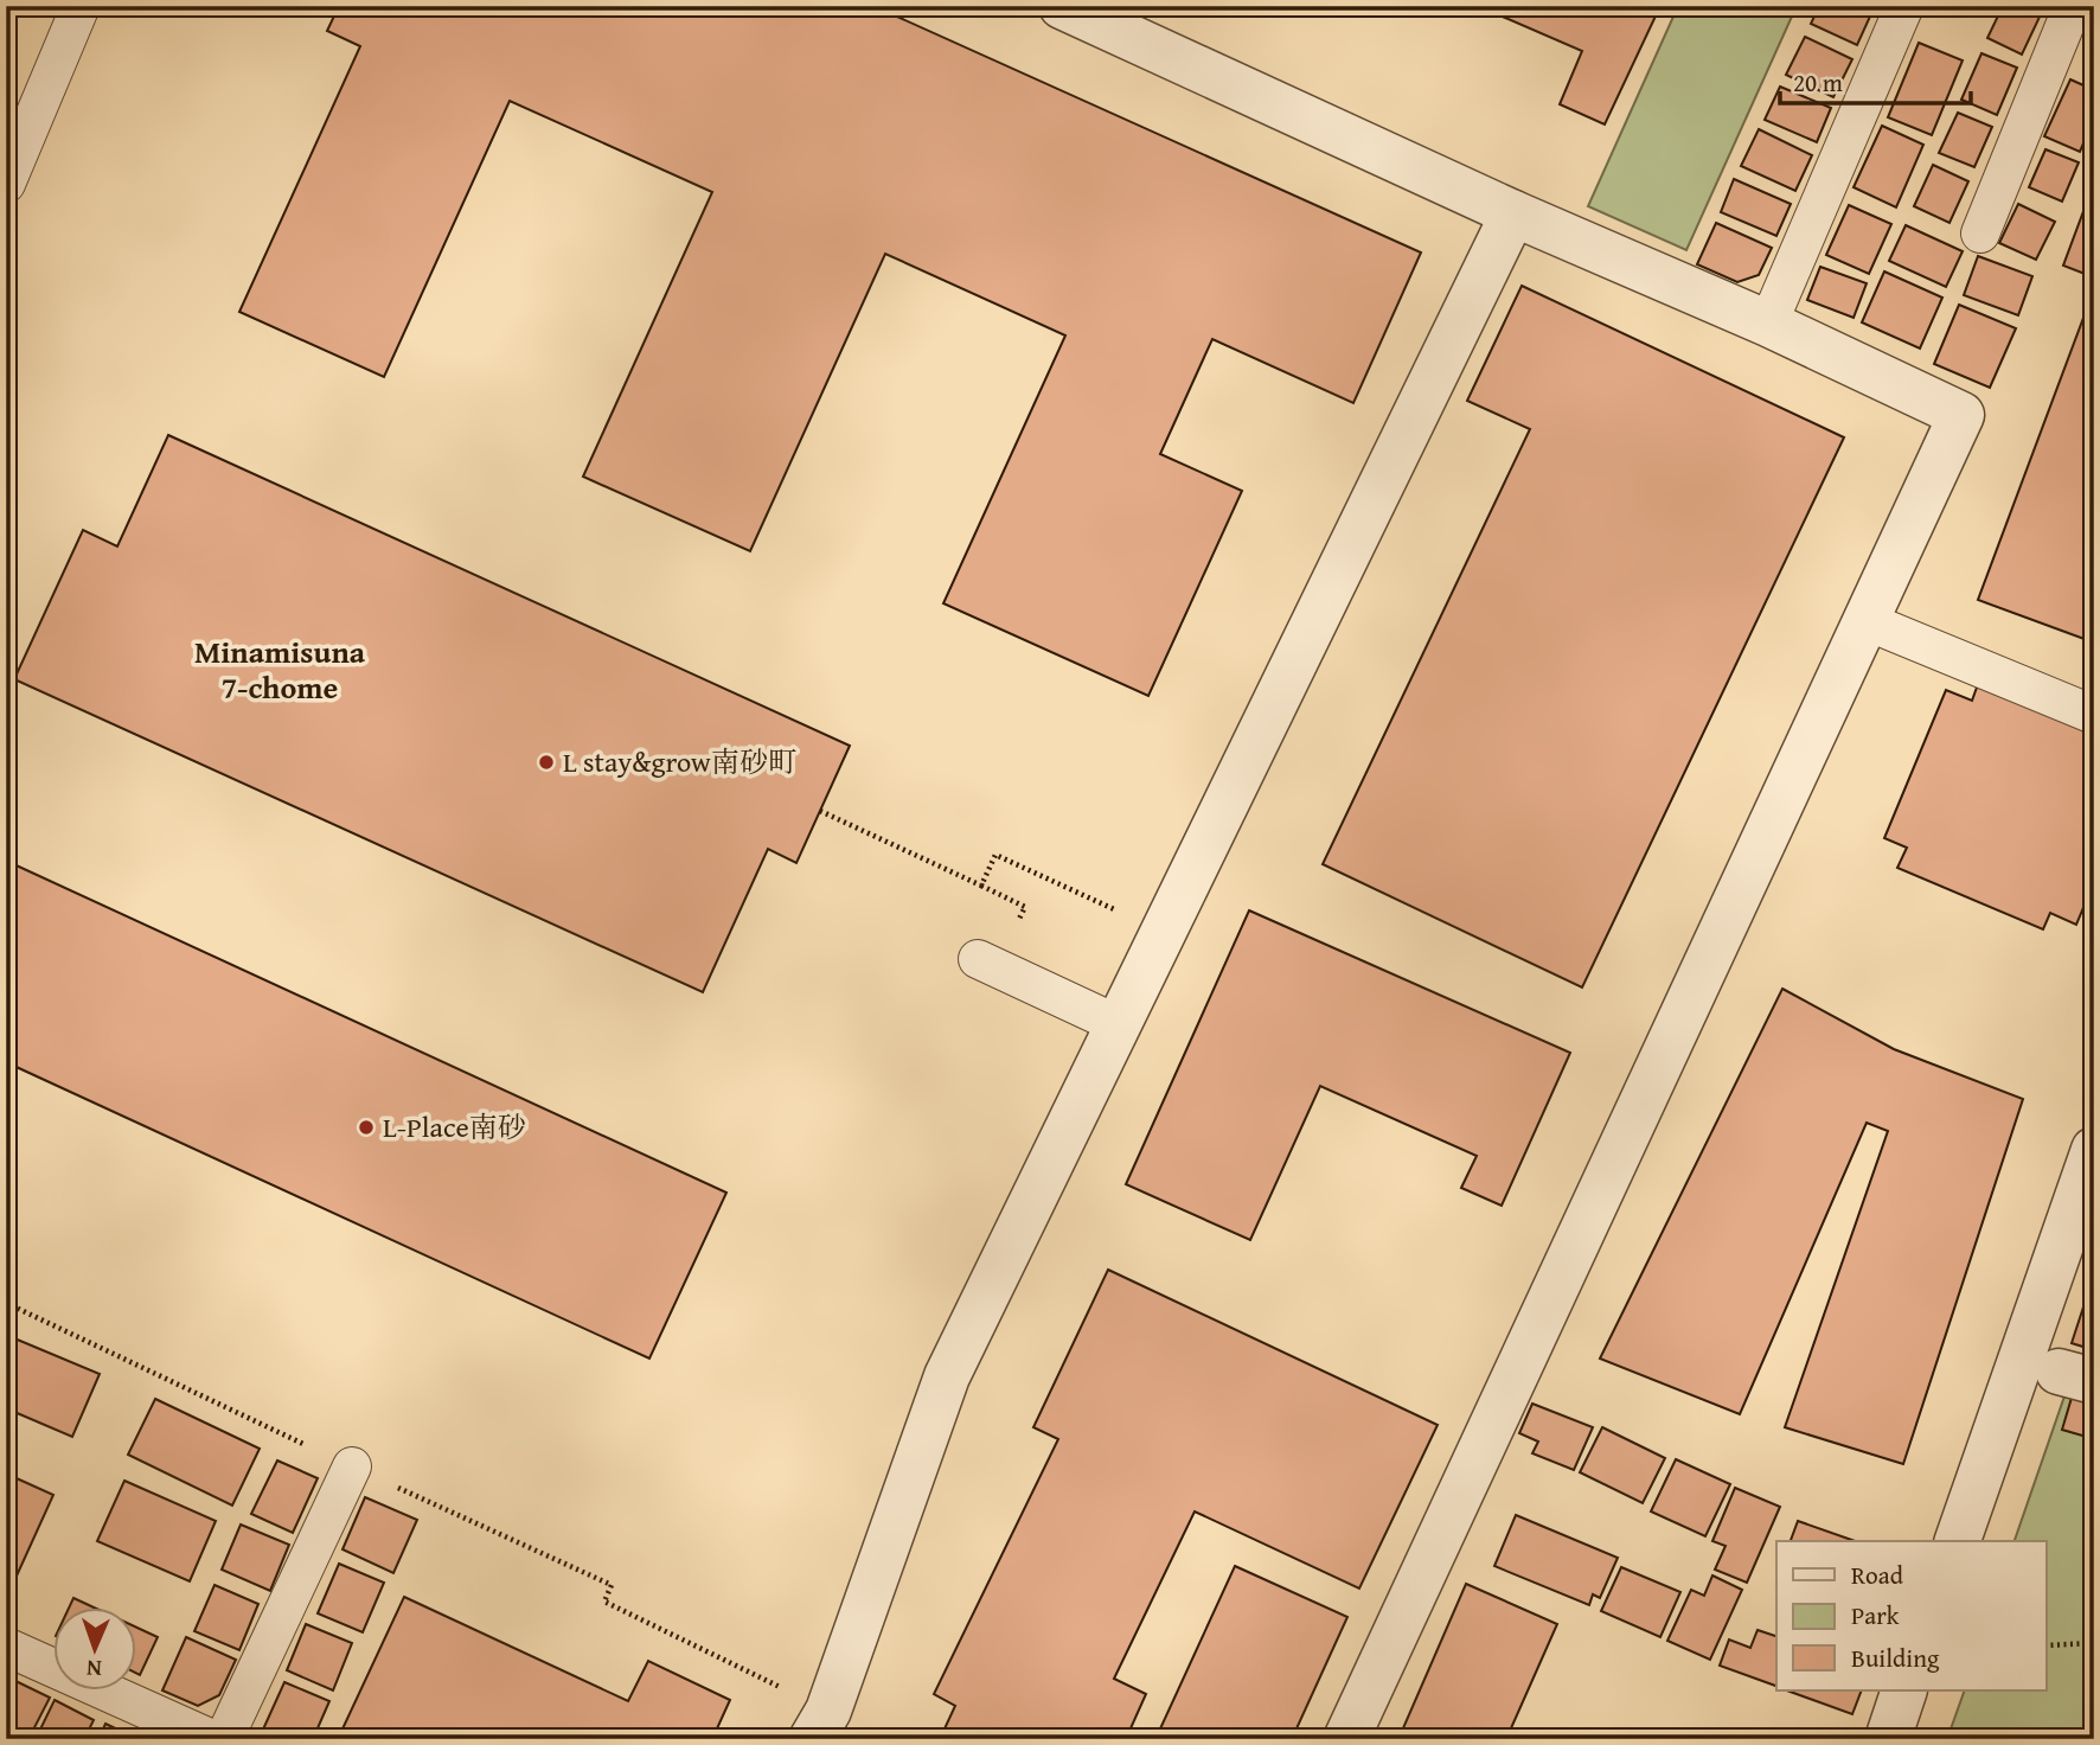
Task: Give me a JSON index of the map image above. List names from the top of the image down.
{
  "districts": ["Minamisuna 7-chome"],
  "places": ["L stay&grow南砂町", "L-Place南砂"],
  "legend": ["Road", "Park", "Building"],
  "scale_bar": "20 m",
  "north": "bottom"
}
